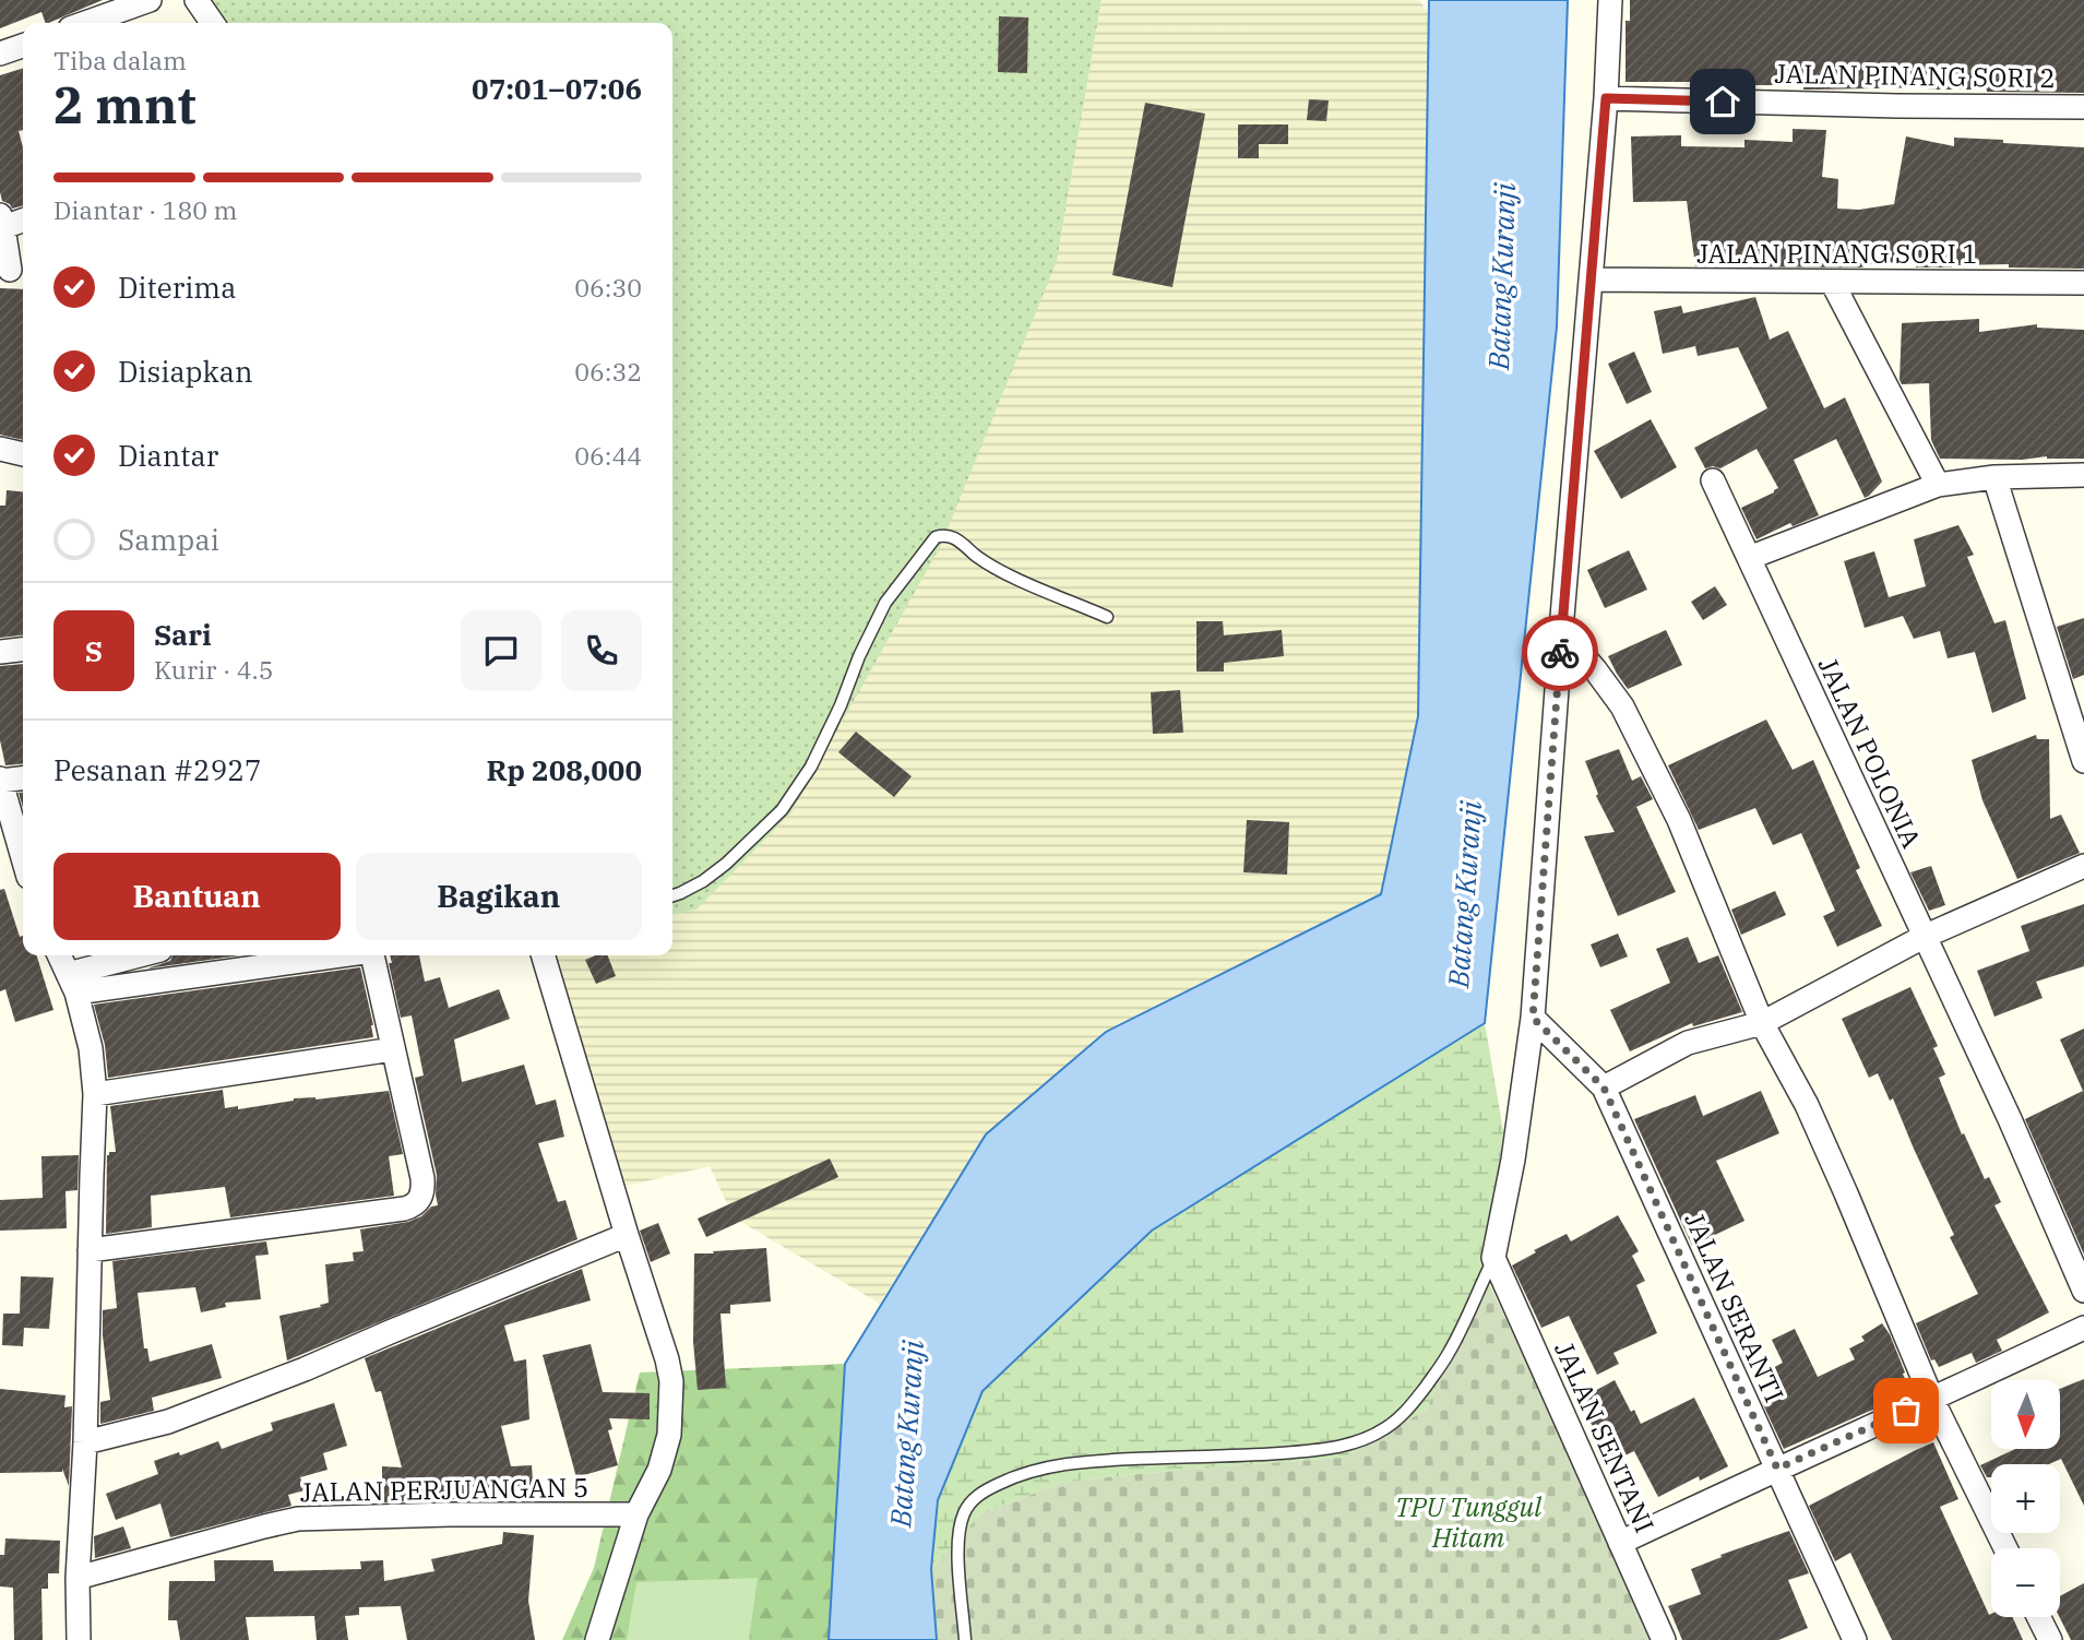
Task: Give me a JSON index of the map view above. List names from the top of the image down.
{
  "streets": {
    "street": [
      "JALAN PINANG SORI 2",
      "JALAN PINANG SORI 1",
      "JALAN POLONIA",
      "JALAN SERANTI",
      "JALAN SENTANI",
      "JALAN PERJUANGAN 5"
    ]
  },
  "water": ["Batang Kuranji"],
  "parks": ["TPU Tunggul Hitam"],
  "north": "bottom",
  "page": {
    "heading": ["2 mnt", "Tiba dalam", "07:01–07:06"],
    "panel": [
      "Sari",
      "Kurir · 4.5",
      "Pesanan #2927",
      "Rp 208,000"
    ],
    "bar": "Diantar · 180 m",
    "list": [
      ["Diterima", "06:30"],
      ["Disiapkan", "06:32"],
      ["Diantar", "06:44"],
      "Sampai"
    ],
    "round": "S",
    "buttons": ["Bantuan", "Bagikan"],
    "map_buttons": ["+", "−"]
  }
}
